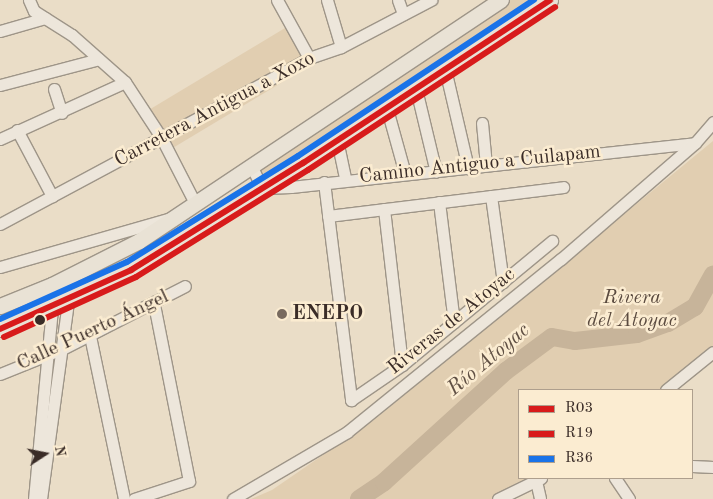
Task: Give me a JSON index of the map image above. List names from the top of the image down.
{
  "streets": {
    "street": [
      "Carretera Antigua a Xoxo",
      "Camino Antiguo a Cuilapam",
      "Riveras de Atoyac",
      "Calle Puerto Ángel"
    ]
  },
  "water": ["Río Atoyac"],
  "parks": ["Rivera del Atoyac"],
  "places": ["ENEPO"],
  "lines": ["transit line R03", "transit line R36", "transit line R19"],
  "legend": ["R03", "R19", "R36"],
  "north": "right"
}
